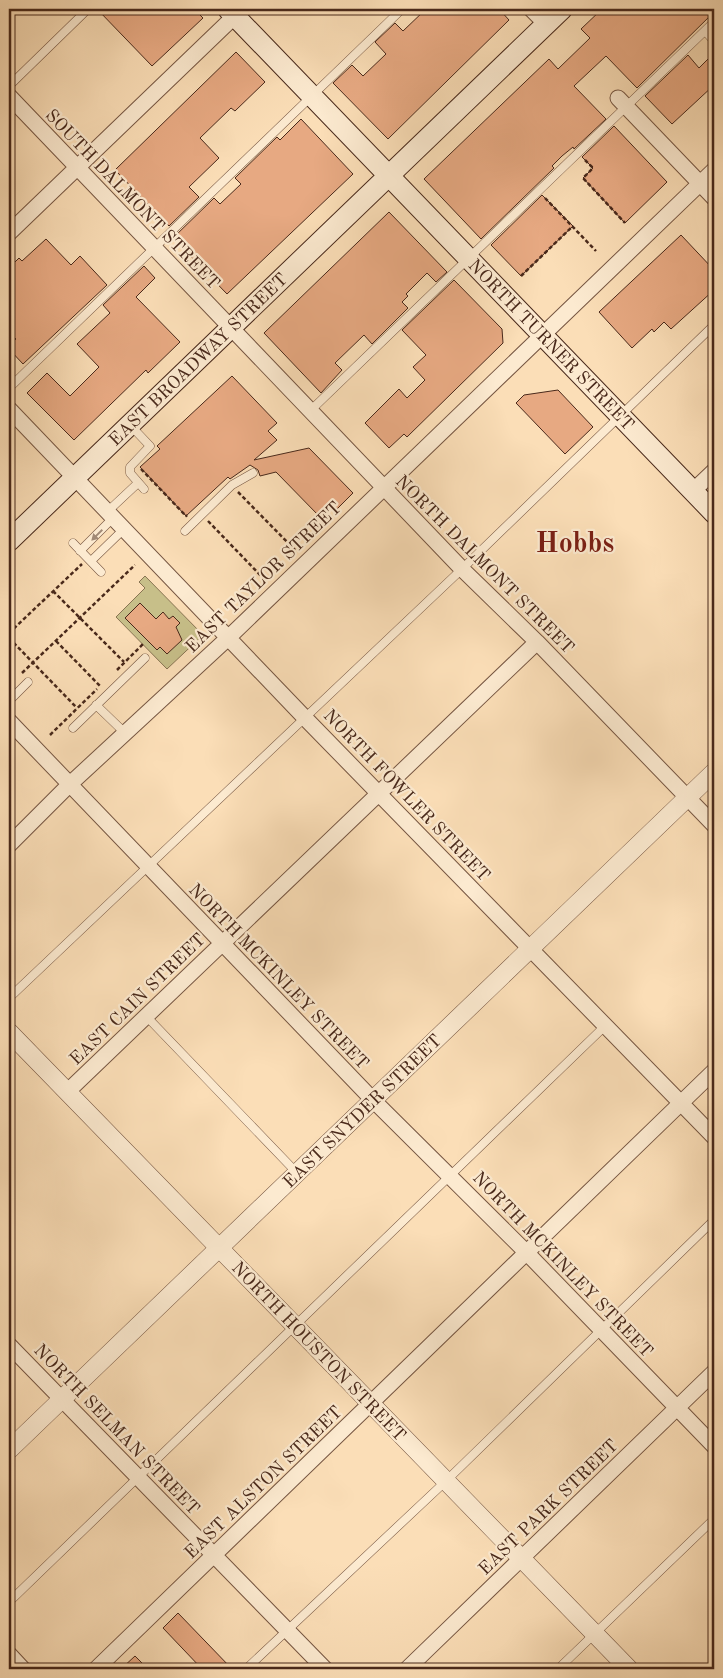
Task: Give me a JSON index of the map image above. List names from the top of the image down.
{
  "streets": {
    "main road": ["NORTH TURNER STREET", "EAST BROADWAY STREET"],
    "street": [
      "SOUTH DALMONT STREET",
      "NORTH DALMONT STREET",
      "EAST TAYLOR STREET",
      "NORTH FOWLER STREET",
      "NORTH MCKINLEY STREET",
      "EAST CAIN STREET",
      "EAST SNYDER STREET",
      "NORTH HOUSTON STREET",
      "NORTH SELMAN STREET",
      "EAST ALSTON STREET",
      "EAST PARK STREET"
    ]
  },
  "crossings": [
    ["SOUTH DALMONT STREET", "EAST BROADWAY STREET"],
    ["SOUTH DALMONT STREET", "NORTH DALMONT STREET"],
    ["NORTH TURNER STREET", "EAST BROADWAY STREET"],
    ["NORTH TURNER STREET", "EAST TAYLOR STREET"],
    ["EAST BROADWAY STREET", "NORTH DALMONT STREET"],
    ["EAST BROADWAY STREET", "NORTH FOWLER STREET"],
    ["NORTH DALMONT STREET", "EAST TAYLOR STREET"],
    ["NORTH DALMONT STREET", "EAST CAIN STREET"],
    ["NORTH DALMONT STREET", "EAST SNYDER STREET"],
    ["EAST TAYLOR STREET", "NORTH FOWLER STREET"],
    ["EAST TAYLOR STREET", "NORTH MCKINLEY STREET"],
    ["NORTH FOWLER STREET", "EAST CAIN STREET"],
    ["NORTH FOWLER STREET", "EAST SNYDER STREET"],
    ["NORTH FOWLER STREET", "EAST ALSTON STREET"],
    ["NORTH MCKINLEY STREET", "EAST CAIN STREET"],
    ["NORTH MCKINLEY STREET", "EAST SNYDER STREET"],
    ["NORTH MCKINLEY STREET", "EAST ALSTON STREET"],
    ["NORTH MCKINLEY STREET", "EAST PARK STREET"],
    ["EAST CAIN STREET", "NORTH HOUSTON STREET"],
    ["EAST SNYDER STREET", "NORTH HOUSTON STREET"],
    ["EAST SNYDER STREET", "NORTH SELMAN STREET"],
    ["NORTH HOUSTON STREET", "EAST ALSTON STREET"],
    ["NORTH HOUSTON STREET", "EAST PARK STREET"],
    ["NORTH SELMAN STREET", "EAST ALSTON STREET"]
  ],
  "districts": ["Hobbs"]
}
